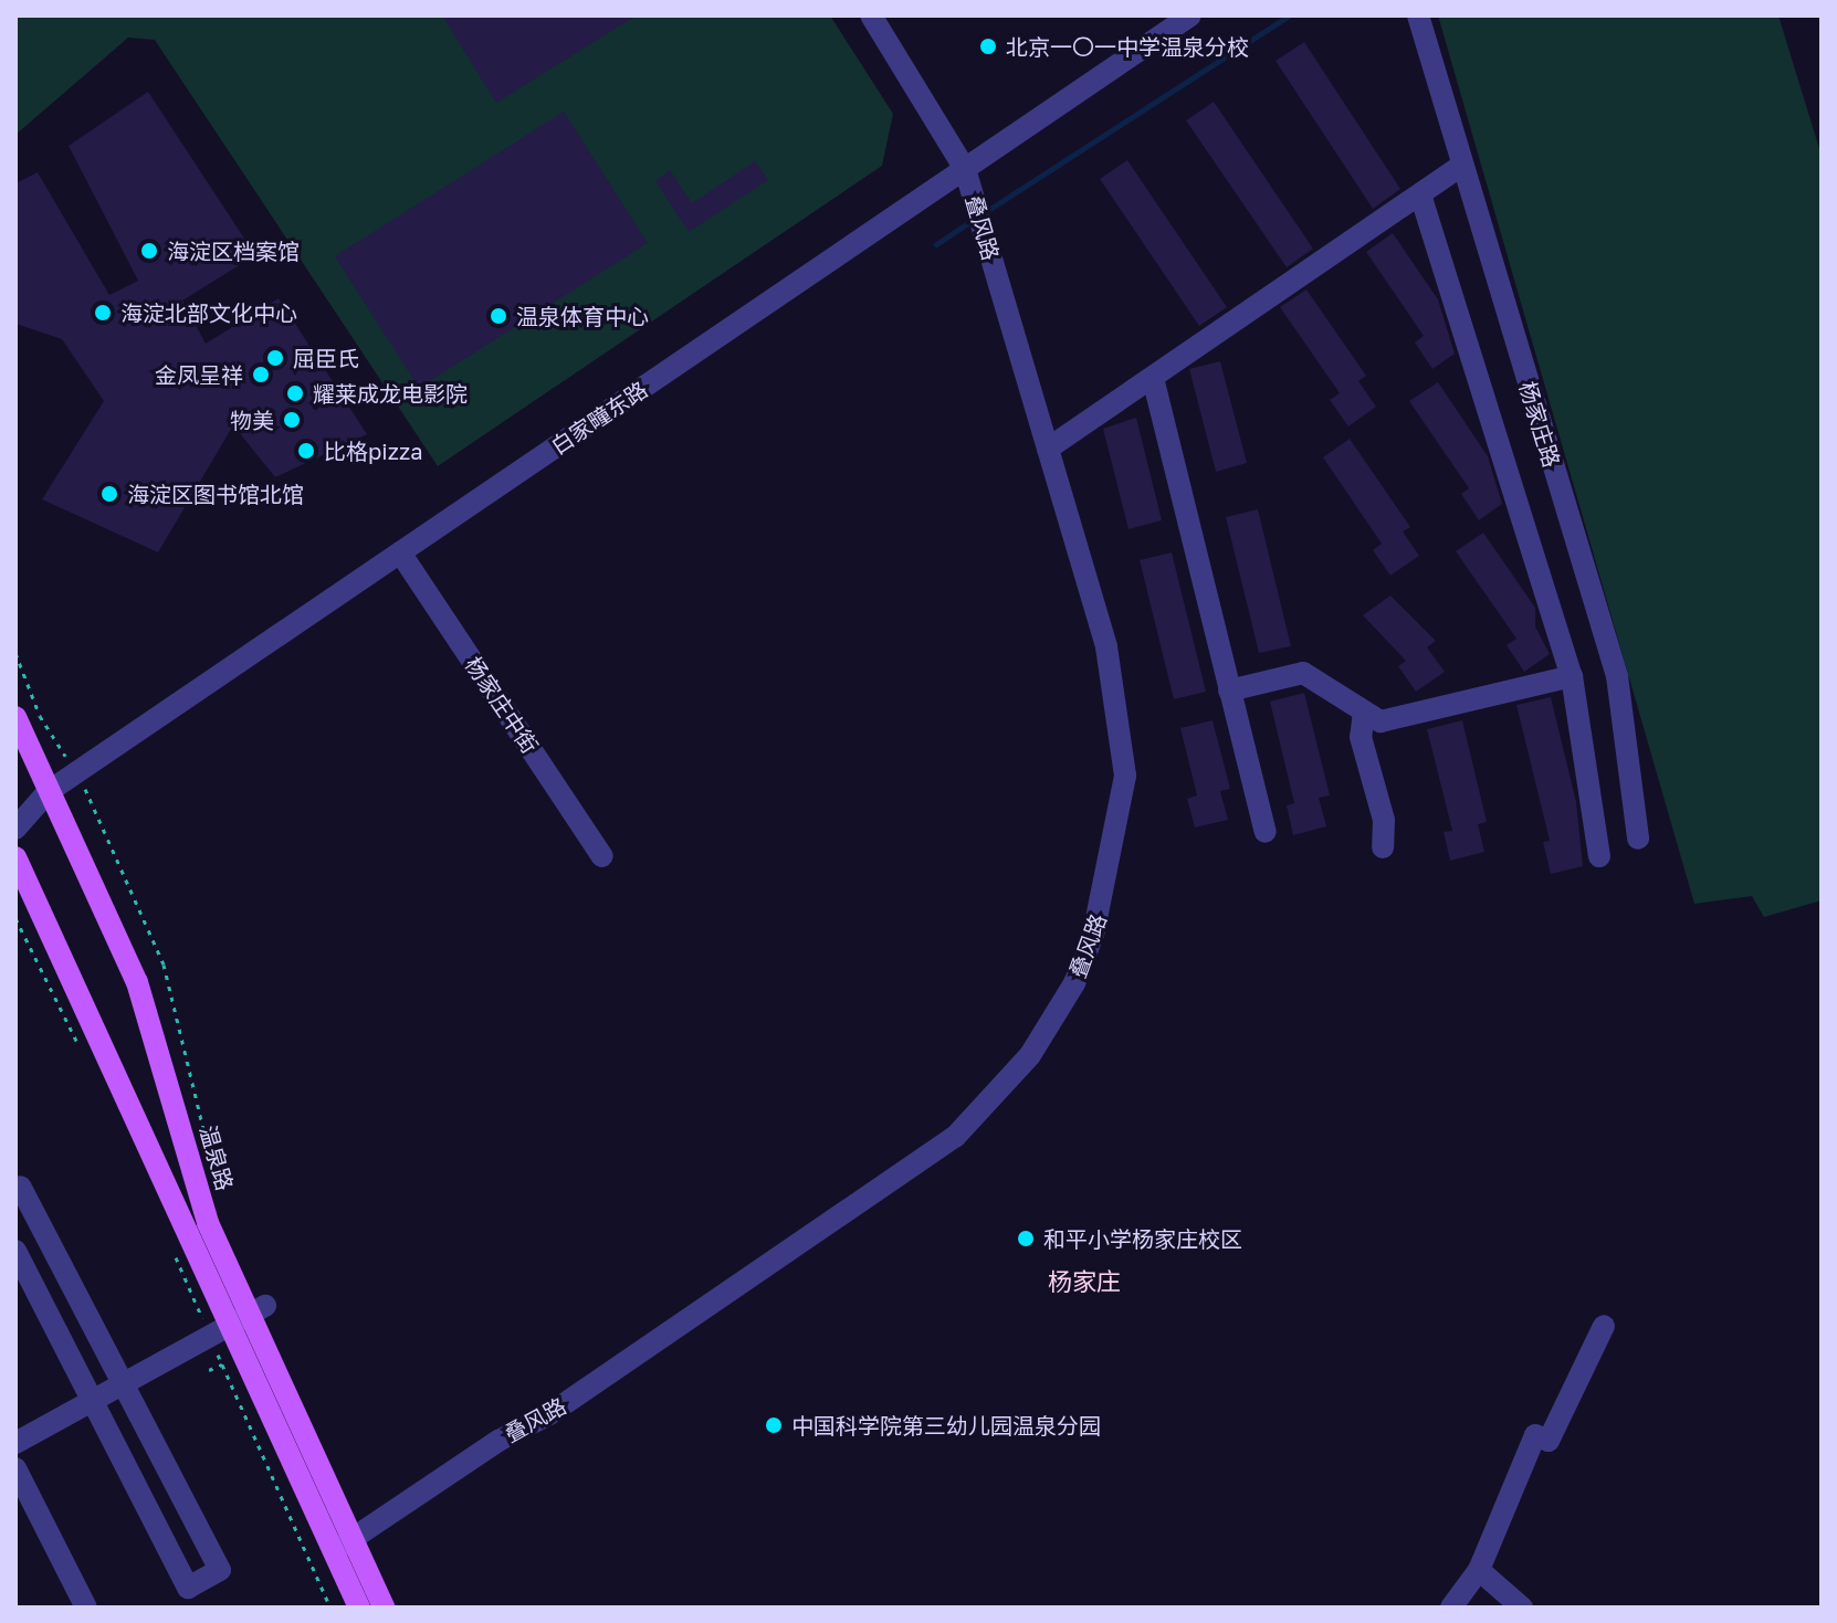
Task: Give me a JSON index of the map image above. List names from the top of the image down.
{
  "streets": {
    "main road": ["温泉路"],
    "street": [
      "叠风路",
      "白家疃东路",
      "杨家庄路",
      "杨家庄中街"
    ]
  },
  "crossings": [
    ["叠风路", "白家疃东路"],
    ["叠风路", "温泉路"],
    ["白家疃东路", "杨家庄中街"],
    ["白家疃东路", "温泉路"]
  ],
  "districts": ["杨家庄"],
  "places": [
    "北京一〇一中学温泉分校",
    "海淀区档案馆",
    "海淀北部文化中心",
    "温泉体育中心",
    "屈臣氏",
    "金凤呈祥",
    "耀莱成龙电影院",
    "物美",
    "比格pizza",
    "海淀区图书馆北馆",
    "和平小学杨家庄校区",
    "中国科学院第三幼儿园温泉分园"
  ]
}
